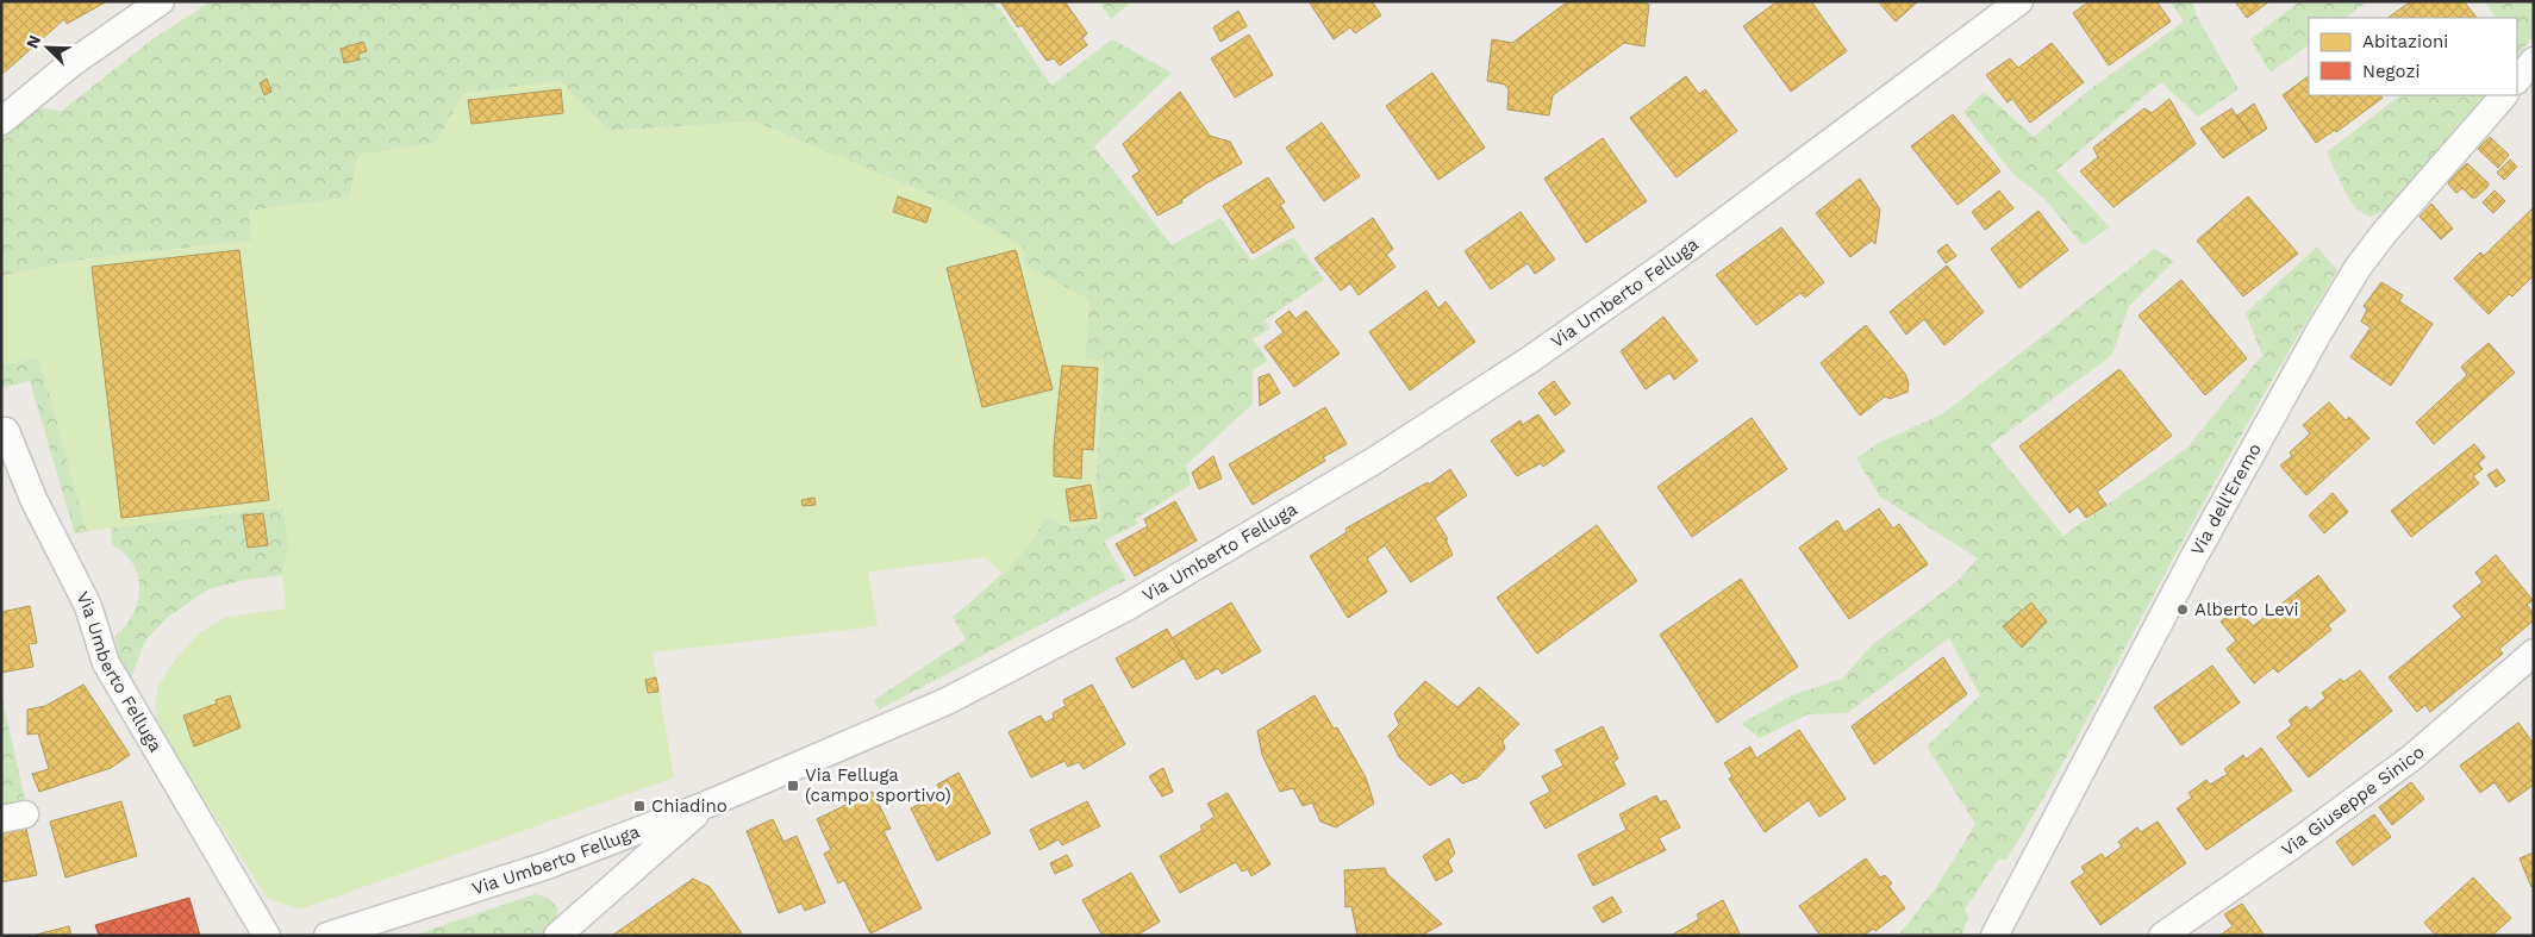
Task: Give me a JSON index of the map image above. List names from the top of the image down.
{
  "streets": {
    "street": ["Via Umberto Felluga", "Via dell'Eremo", "Via Giuseppe Sinico"]
  },
  "places": {
    "other": ["Alberto Levi"],
    "transit": ["Via Felluga (campo sportivo)", "Chiadino"]
  },
  "legend": ["Abitazioni", "Negozi"],
  "north": "top left"
}
